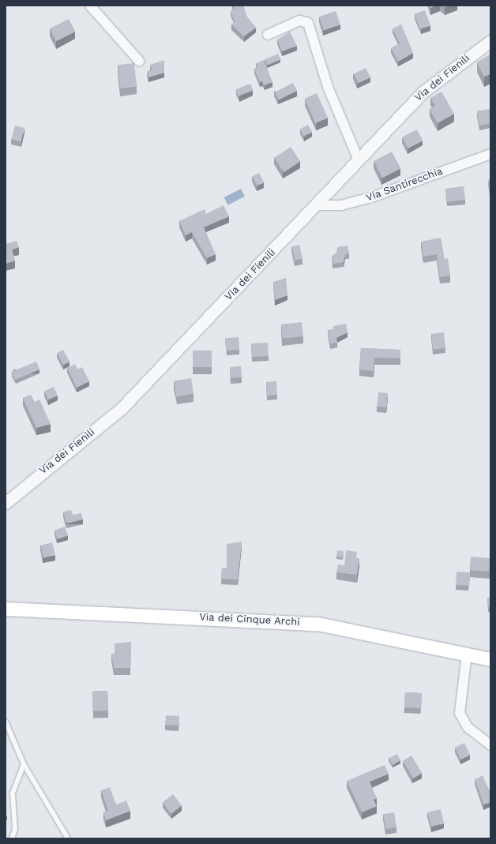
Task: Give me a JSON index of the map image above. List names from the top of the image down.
{
  "streets": {
    "main road": ["Via dei Cinque Archi"],
    "street": ["Via dei Fienili", "Via Santirecchia"]
  },
  "crossings": [
    ["Via dei Fienili", "Via Santirecchia"]
  ]
}
